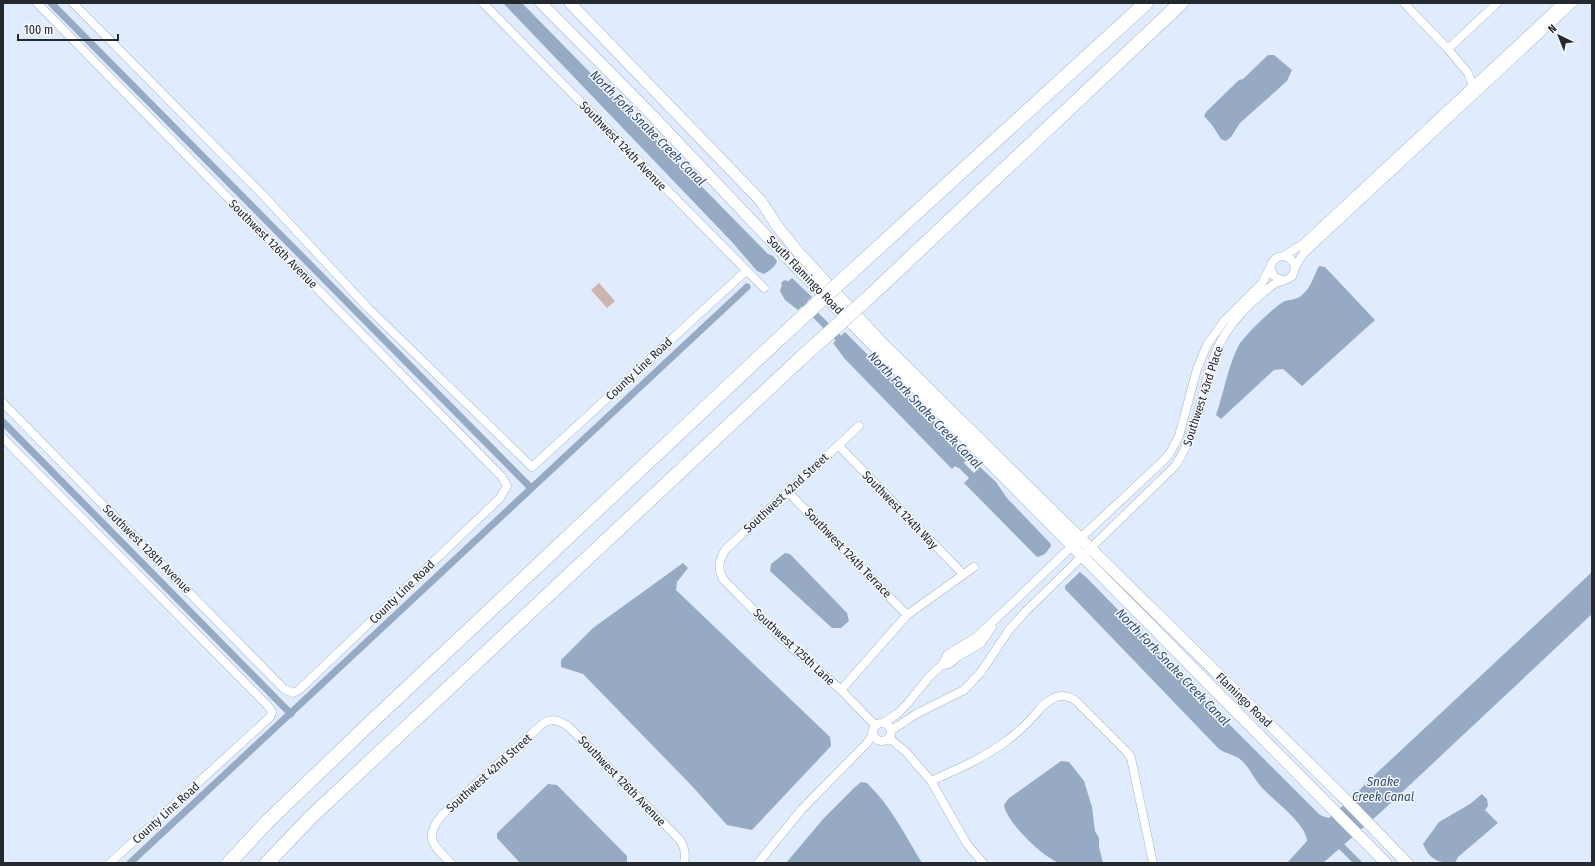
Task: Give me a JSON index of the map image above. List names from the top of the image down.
{
  "streets": {
    "main road": ["South Flamingo Road", "Flamingo Road"],
    "street": [
      "Southwest 124th Avenue",
      "Southwest 126th Avenue",
      "County Line Road",
      "Southwest 43rd Place",
      "Southwest 42nd Street",
      "Southwest 124th Way",
      "Southwest 128th Avenue",
      "Southwest 124th Terrace",
      "Southwest 125th Lane"
    ]
  },
  "crossings": [
    ["Southwest 124th Avenue", "County Line Road"],
    ["Southwest 126th Avenue", "County Line Road"],
    ["Southwest 126th Avenue", "Southwest 42nd Street"],
    ["South Flamingo Road", "Southwest 43rd Place"],
    ["South Flamingo Road", "Flamingo Road"],
    ["County Line Road", "Southwest 128th Avenue"],
    ["Southwest 43rd Place", "Southwest 125th Lane"],
    ["Southwest 43rd Place", "Flamingo Road"],
    ["Southwest 42nd Street", "Southwest 124th Way"],
    ["Southwest 42nd Street", "Southwest 124th Terrace"],
    ["Southwest 42nd Street", "Southwest 125th Lane"]
  ],
  "water": ["North Fork Snake Creek Canal", "Snake Creek Canal"],
  "scale_bar": "100 m",
  "north": "top left"
}
